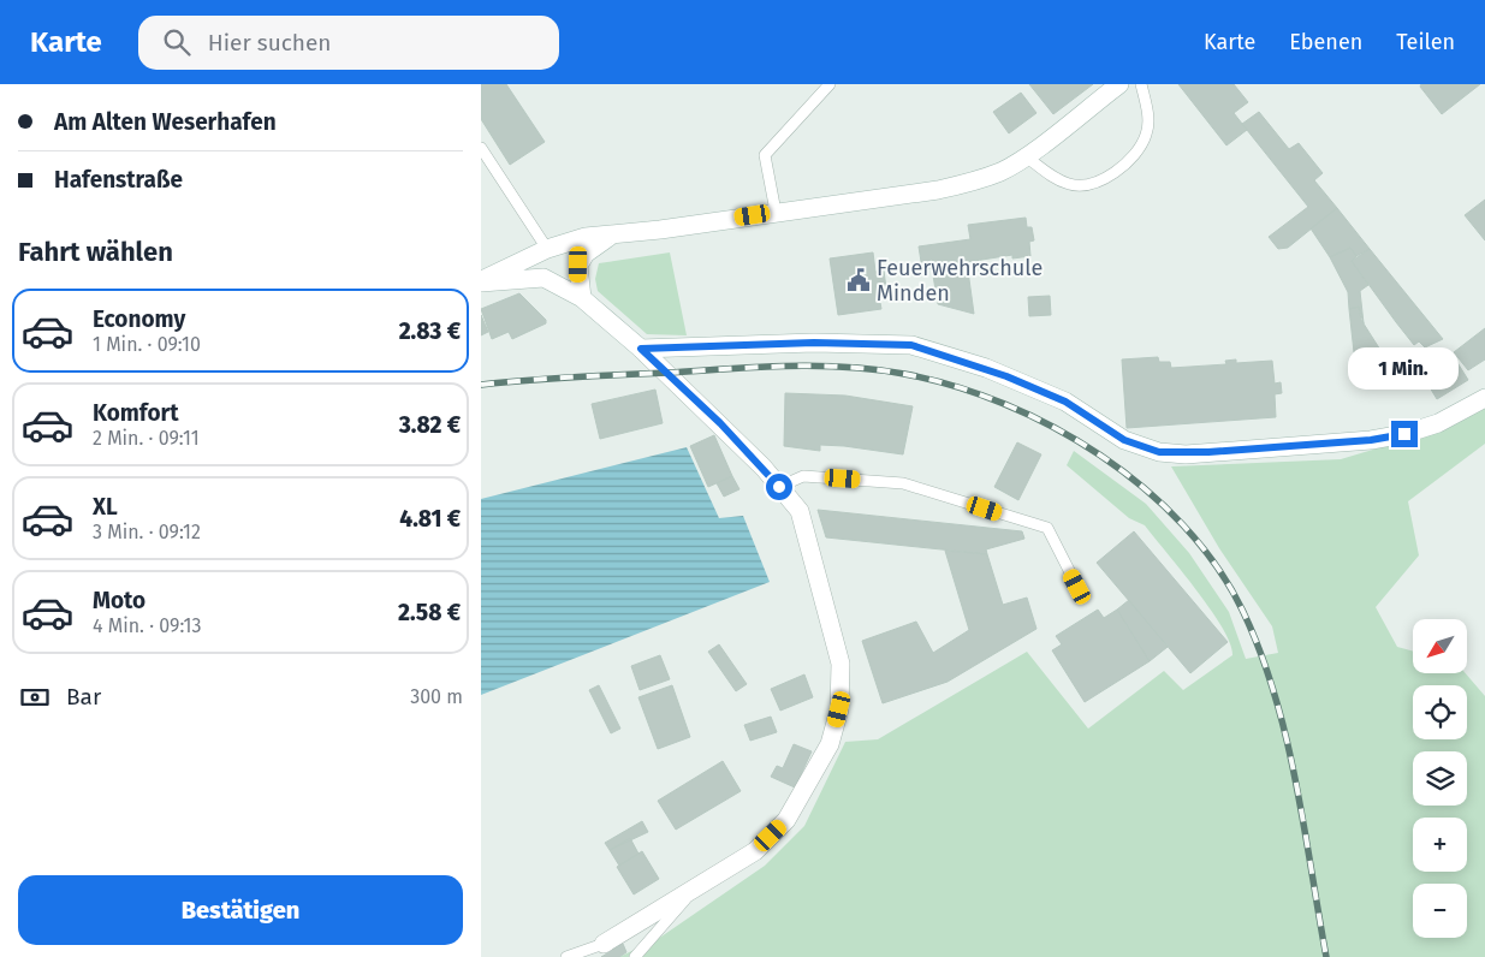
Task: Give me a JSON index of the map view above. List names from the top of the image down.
{
  "places": {
    "public building": ["Feuerwehrschule Minden"]
  },
  "north": "bottom left",
  "page": {
    "header": "Karte",
    "search": "Hier suchen",
    "nav": ["Karte", "Ebenen", "Teilen"],
    "banner": ["Am Alten Weserhafen", "Hafenstraße"],
    "heading": "Fahrt wählen",
    "list": [
      {
        "name": "Economy",
        "note": "1 Min. · 09:10",
        "value": "2.83 €"
      },
      {
        "name": "Komfort",
        "note": "2 Min. · 09:11",
        "value": "3.82 €"
      },
      {
        "name": "XL",
        "note": "3 Min. · 09:12",
        "value": "4.81 €"
      },
      {
        "name": "Moto",
        "note": "4 Min. · 09:13",
        "value": "2.58 €"
      }
    ],
    "bubble": "1 Min.",
    "map_buttons": ["+", "−"],
    "pay": ["Bar", "300 m"],
    "buttons": "Bestätigen"
  }
}
